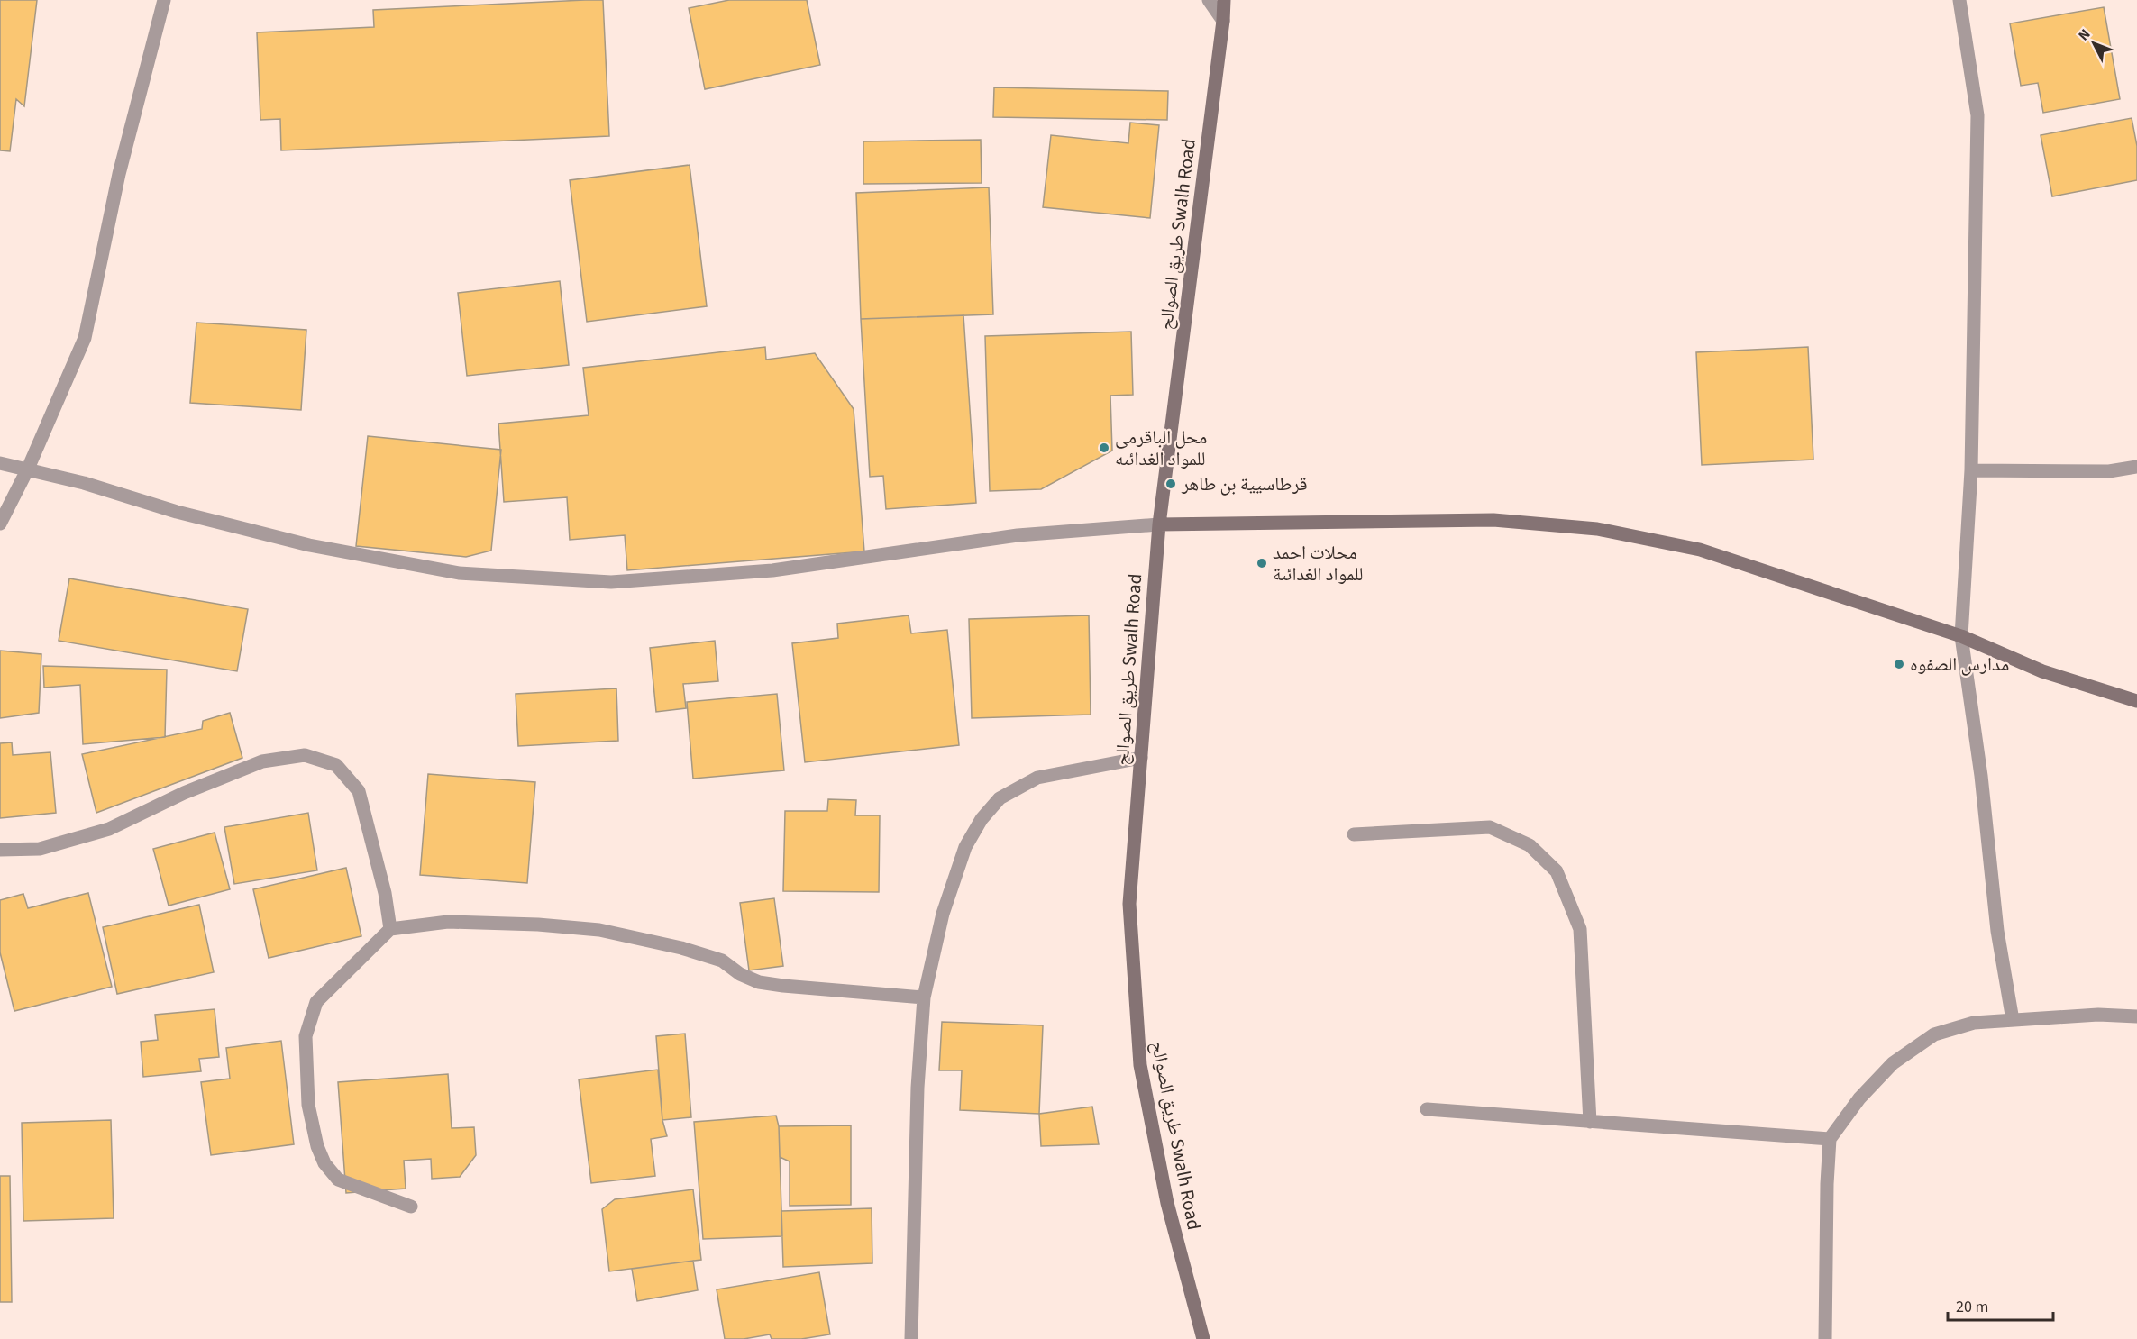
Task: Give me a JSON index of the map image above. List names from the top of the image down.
{
  "streets": {
    "street": ["طريق الصوالح Swalh Road"]
  },
  "places": [
    "محل الباقرمى للمواد الغدائىه",
    "قرطاسيية بن طاهر",
    "محلات احمد للمواد الغدائىة",
    "مدارس الصفوه"
  ],
  "scale_bar": "20 m",
  "north": "top left"
}
